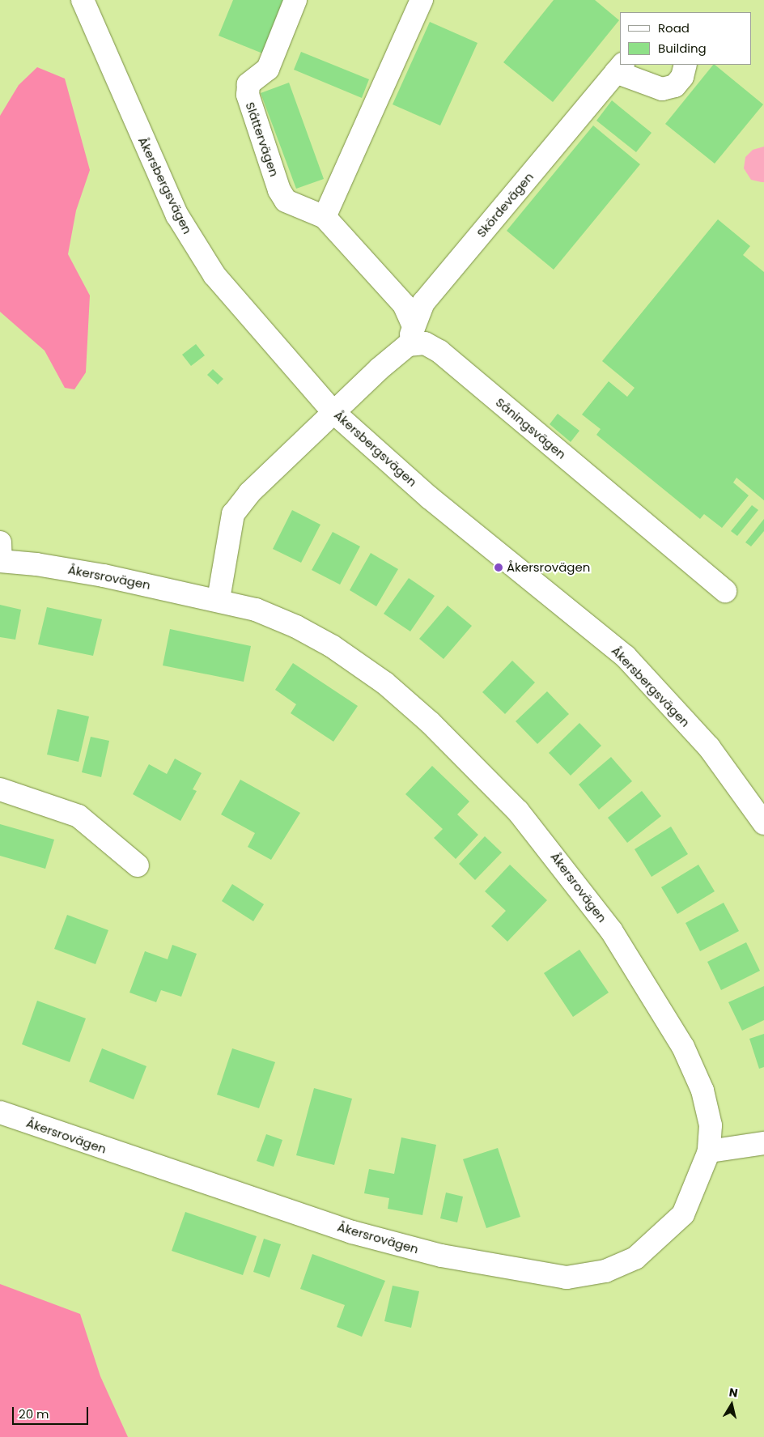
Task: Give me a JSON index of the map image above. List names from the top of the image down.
{
  "streets": {
    "street": [
      "Slåttervägen",
      "Åkersbergsvägen",
      "Skördevägen",
      "Såningsvägen",
      "Åkersrovägen"
    ]
  },
  "crossings": [
    ["Slåttervägen", "Skördevägen"],
    ["Slåttervägen", "Såningsvägen"],
    ["Skördevägen", "Såningsvägen"]
  ],
  "places": ["Åkersrovägen"],
  "legend": ["Road", "Building"],
  "scale_bar": "20 m",
  "north": "top"
}
